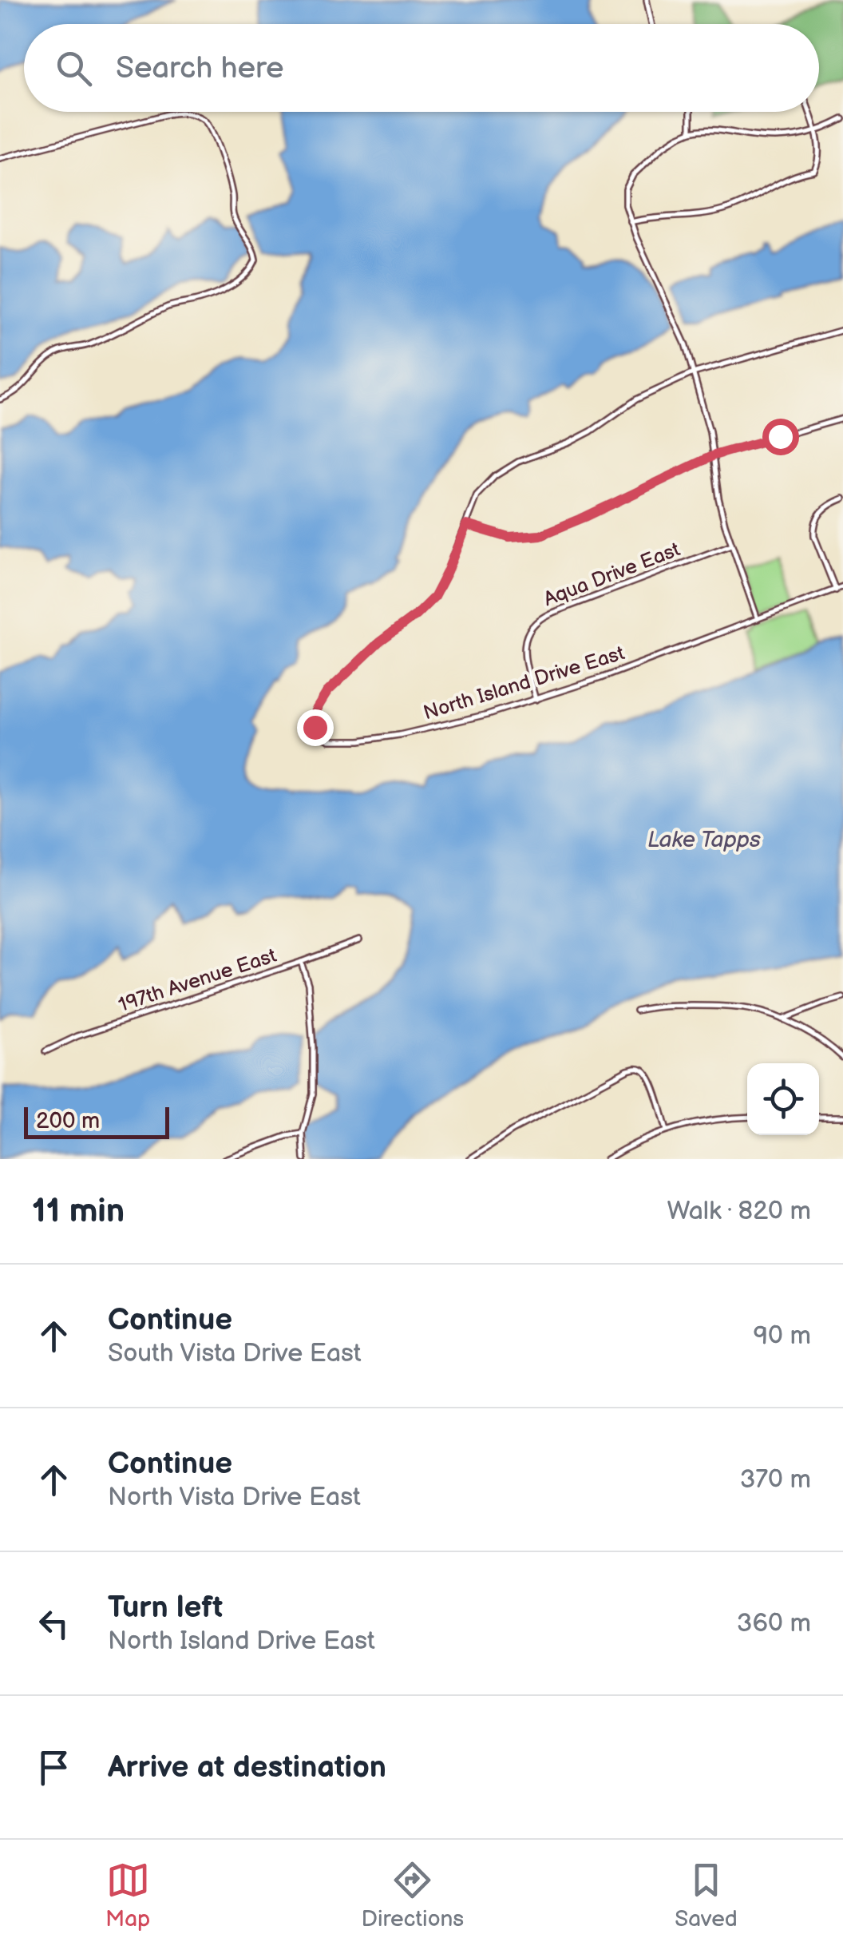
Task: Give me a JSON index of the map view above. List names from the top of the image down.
{
  "streets": {
    "street": ["Aqua Drive East", "North Island Drive East", "197th Avenue East"]
  },
  "crossings": [
    ["Aqua Drive East", "North Island Drive East"]
  ],
  "water": ["Lake Tapps"],
  "scale_bar": "200 m",
  "page": {
    "search": "Search here",
    "scale": "200 m",
    "heading": ["11 min", "Walk · 820 m"],
    "list": [
      ["Continue", "South Vista Drive East", "90 m"],
      ["Continue", "North Vista Drive East", "370 m"],
      ["Turn left", "North Island Drive East", "360 m"],
      "Arrive at destination"
    ],
    "nav": ["Map", "Directions", "Saved"]
  }
}
